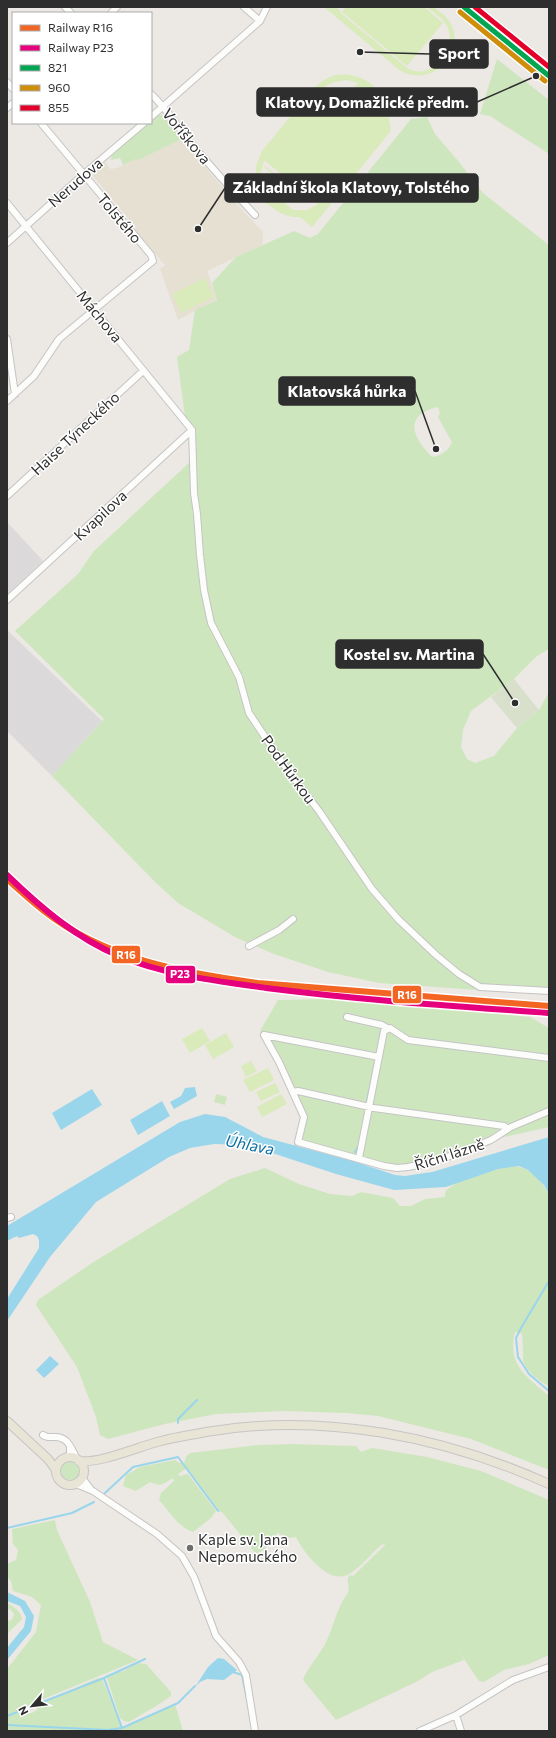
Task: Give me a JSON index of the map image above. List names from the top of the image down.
{
  "streets": {
    "street": [
      "Voříškova",
      "Nerudova",
      "Tolstého",
      "Máchova",
      "Haise Týneckého",
      "Kvapilova",
      "Pod Hůrkou",
      "Říční lázně"
    ]
  },
  "crossings": [
    ["Nerudova", "Tolstého"],
    ["Nerudova", "Máchova"],
    ["Tolstého", "Máchova"],
    ["Máchova", "Haise Týneckého"],
    ["Máchova", "Kvapilova"],
    ["Máchova", "Pod Hůrkou"],
    ["Kvapilova", "Pod Hůrkou"]
  ],
  "water": ["Úhlava"],
  "places": [
    "Sport",
    "Klatovy, Domažlické předm.",
    "Základní škola Klatovy, Tolstého",
    "Klatovská hůrka",
    "Kostel sv. Martina",
    "Kaple sv. Jana Nepomuckého"
  ],
  "lines": [
    "transit line 821",
    "transit line 855",
    "transit line 960",
    "rail line P23",
    "rail line R16"
  ],
  "legend": [
    "Railway R16",
    "Railway P23",
    "821",
    "960",
    "855"
  ],
  "north": "bottom left"
}
